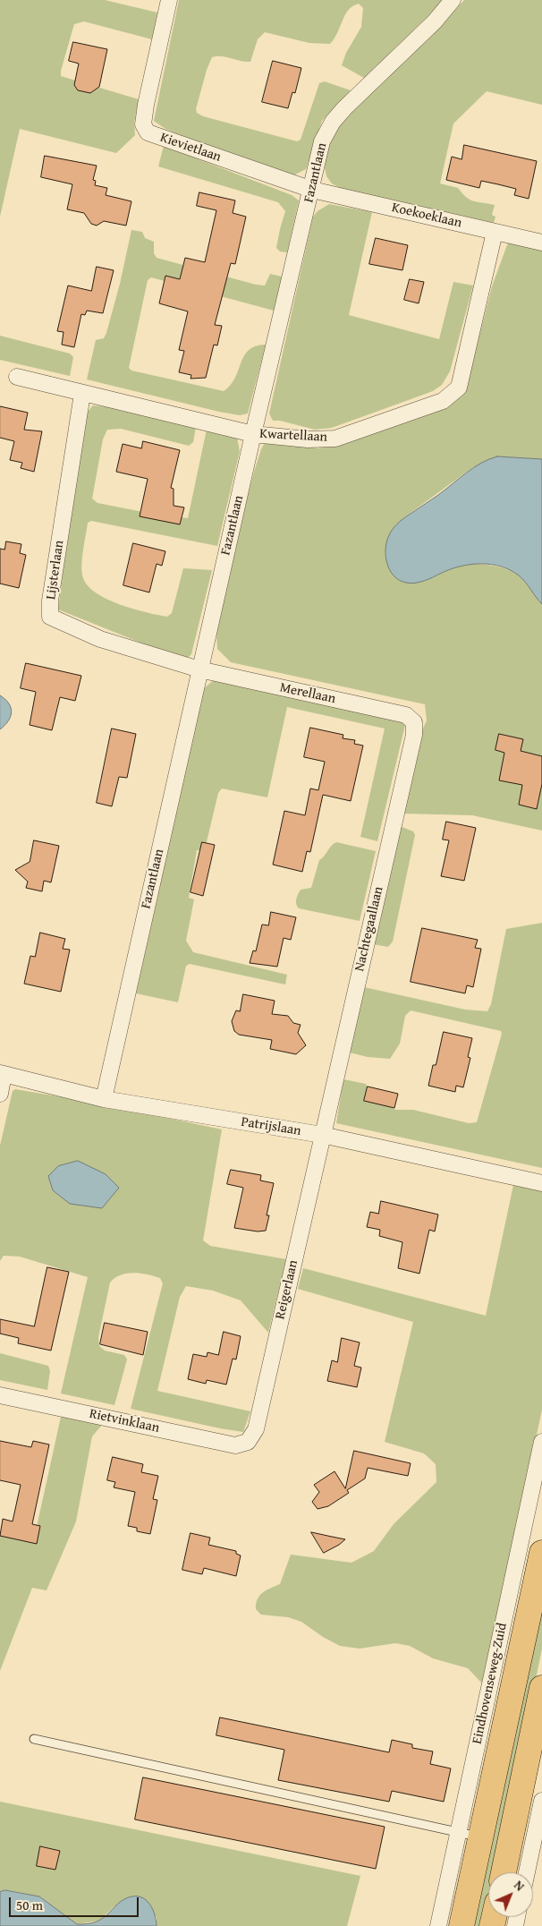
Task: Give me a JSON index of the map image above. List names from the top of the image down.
{
  "streets": {
    "main road": ["Eindhovenseweg-Zuid"],
    "street": [
      "Kievietlaan",
      "Fazantlaan",
      "Koekoeklaan",
      "Kwartellaan",
      "Lijsterlaan",
      "Merellaan",
      "Nachtegaallaan",
      "Patrijslaan",
      "Reigerlaan",
      "Rietvinklaan"
    ]
  },
  "crossings": [
    ["Kievietlaan", "Fazantlaan"],
    ["Kievietlaan", "Koekoeklaan"],
    ["Fazantlaan", "Koekoeklaan"],
    ["Fazantlaan", "Kwartellaan"],
    ["Fazantlaan", "Lijsterlaan"],
    ["Fazantlaan", "Merellaan"],
    ["Fazantlaan", "Patrijslaan"],
    ["Koekoeklaan", "Kwartellaan"],
    ["Kwartellaan", "Lijsterlaan"],
    ["Lijsterlaan", "Merellaan"],
    ["Merellaan", "Nachtegaallaan"],
    ["Nachtegaallaan", "Patrijslaan"],
    ["Nachtegaallaan", "Reigerlaan"],
    ["Patrijslaan", "Reigerlaan"],
    ["Reigerlaan", "Rietvinklaan"]
  ],
  "scale_bar": "50 m",
  "north": "top right"
}
